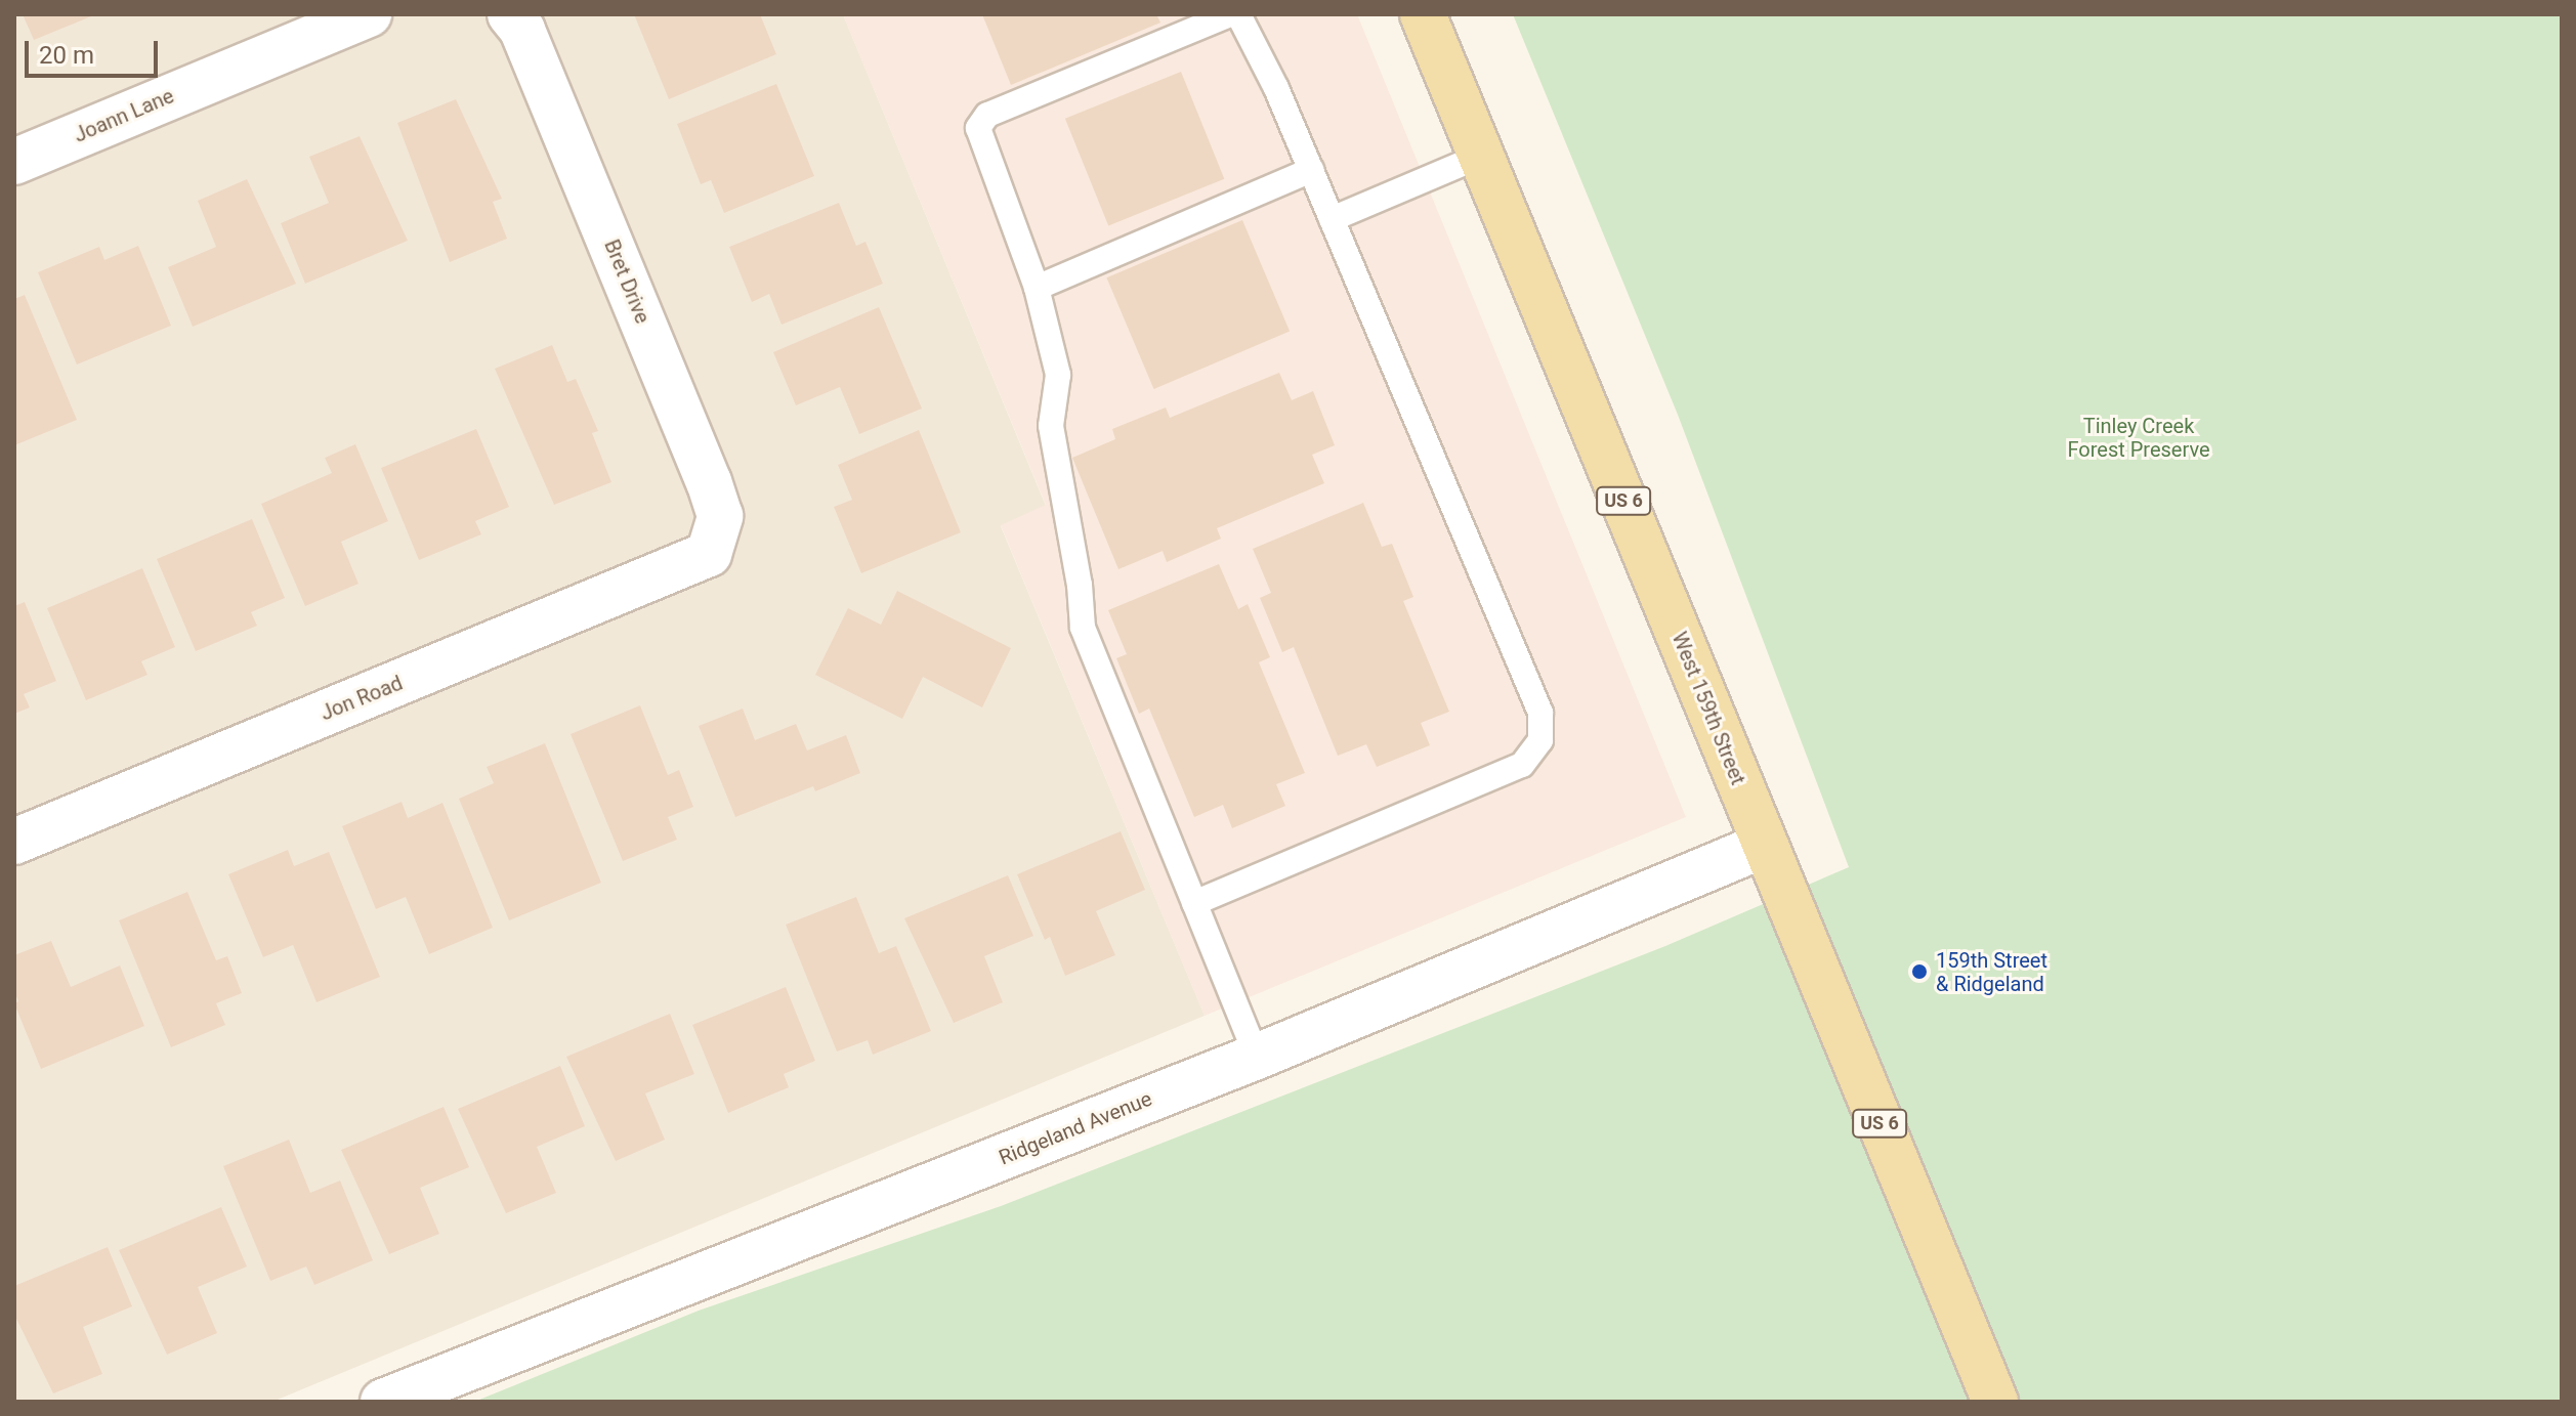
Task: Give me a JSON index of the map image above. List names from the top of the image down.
{
  "streets": {
    "main road": ["US 6", "West 159th Street"],
    "street": [
      "Joann Lane",
      "Bret Drive",
      "Jon Road",
      "Ridgeland Avenue"
    ]
  },
  "crossings": [
    ["Bret Drive", "Jon Road"],
    ["West 159th Street", "Ridgeland Avenue"]
  ],
  "parks": ["Tinley Creek Forest Preserve"],
  "places": ["159th Street & Ridgeland"],
  "scale_bar": "20 m"
}
